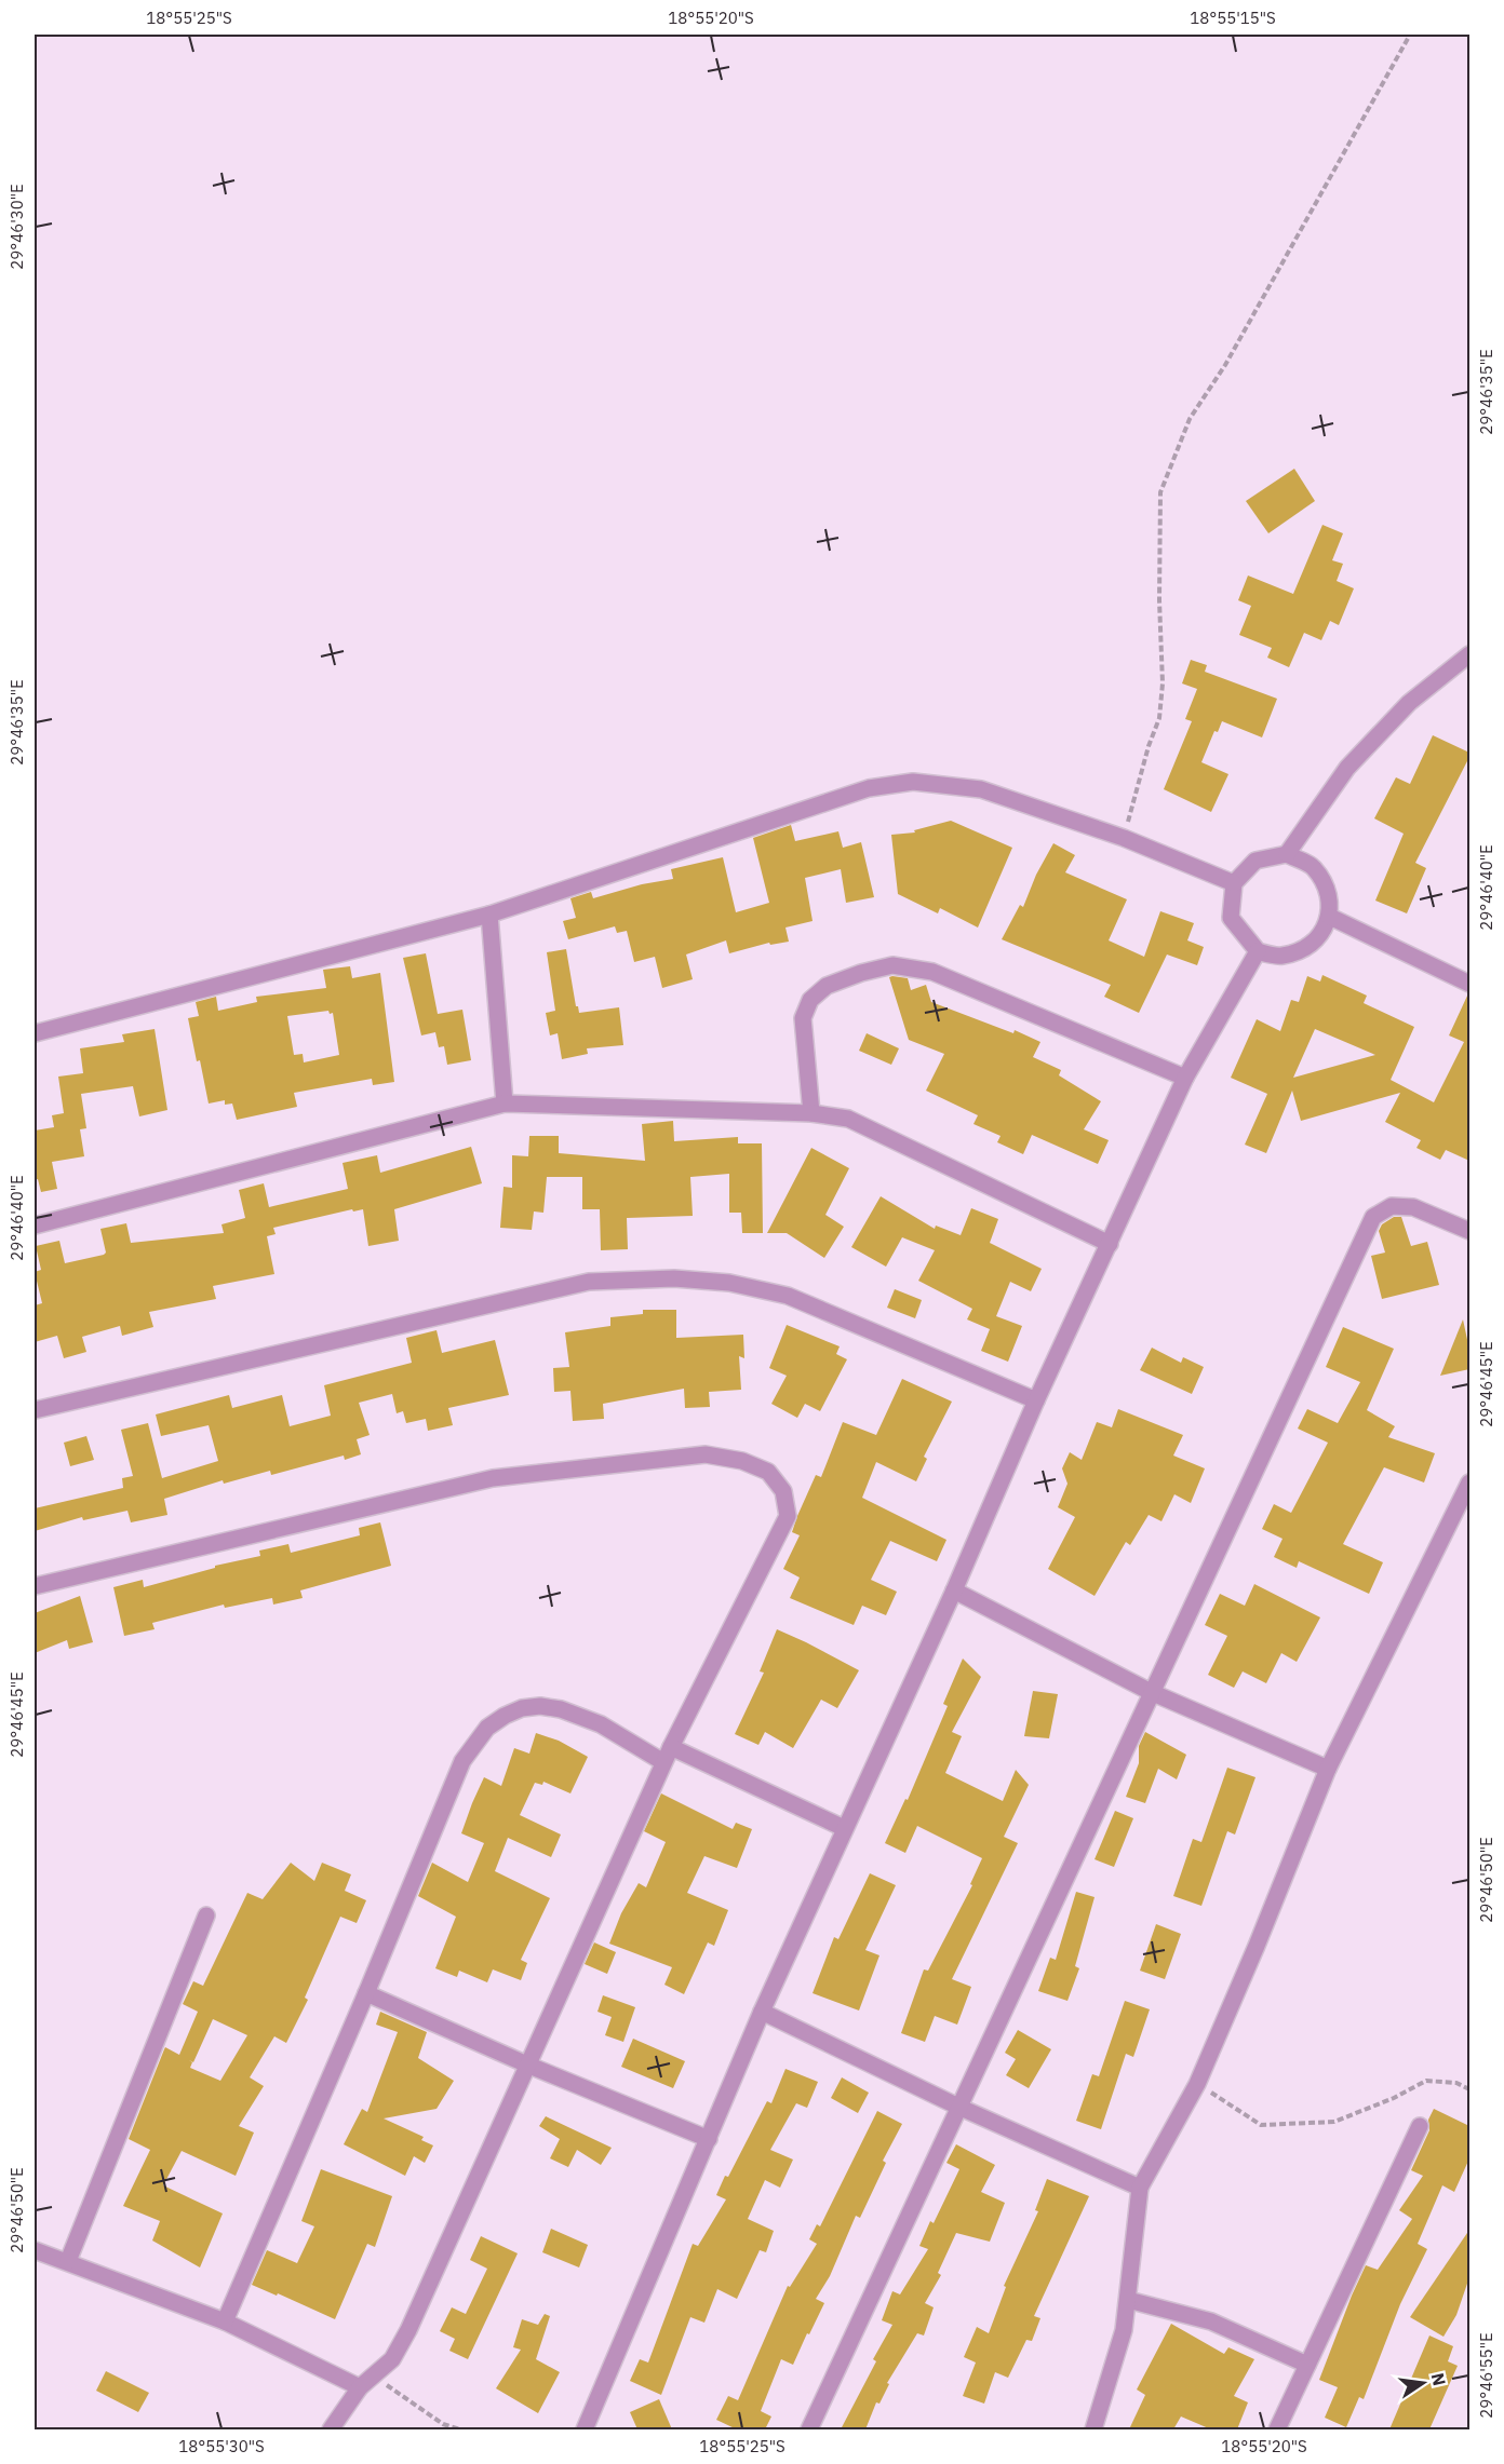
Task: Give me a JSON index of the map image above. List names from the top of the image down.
{
  "north": "right",
  "coordinates": [
    "18°55'25\"S",
    "18°55'20\"S",
    "18°55'15\"S",
    "29°46'30\"E",
    "29°46'35\"E",
    "29°46'40\"E",
    "29°46'45\"E",
    "29°46'50\"E",
    "29°46'55\"E",
    "18°55'30\"S"
  ]
}
